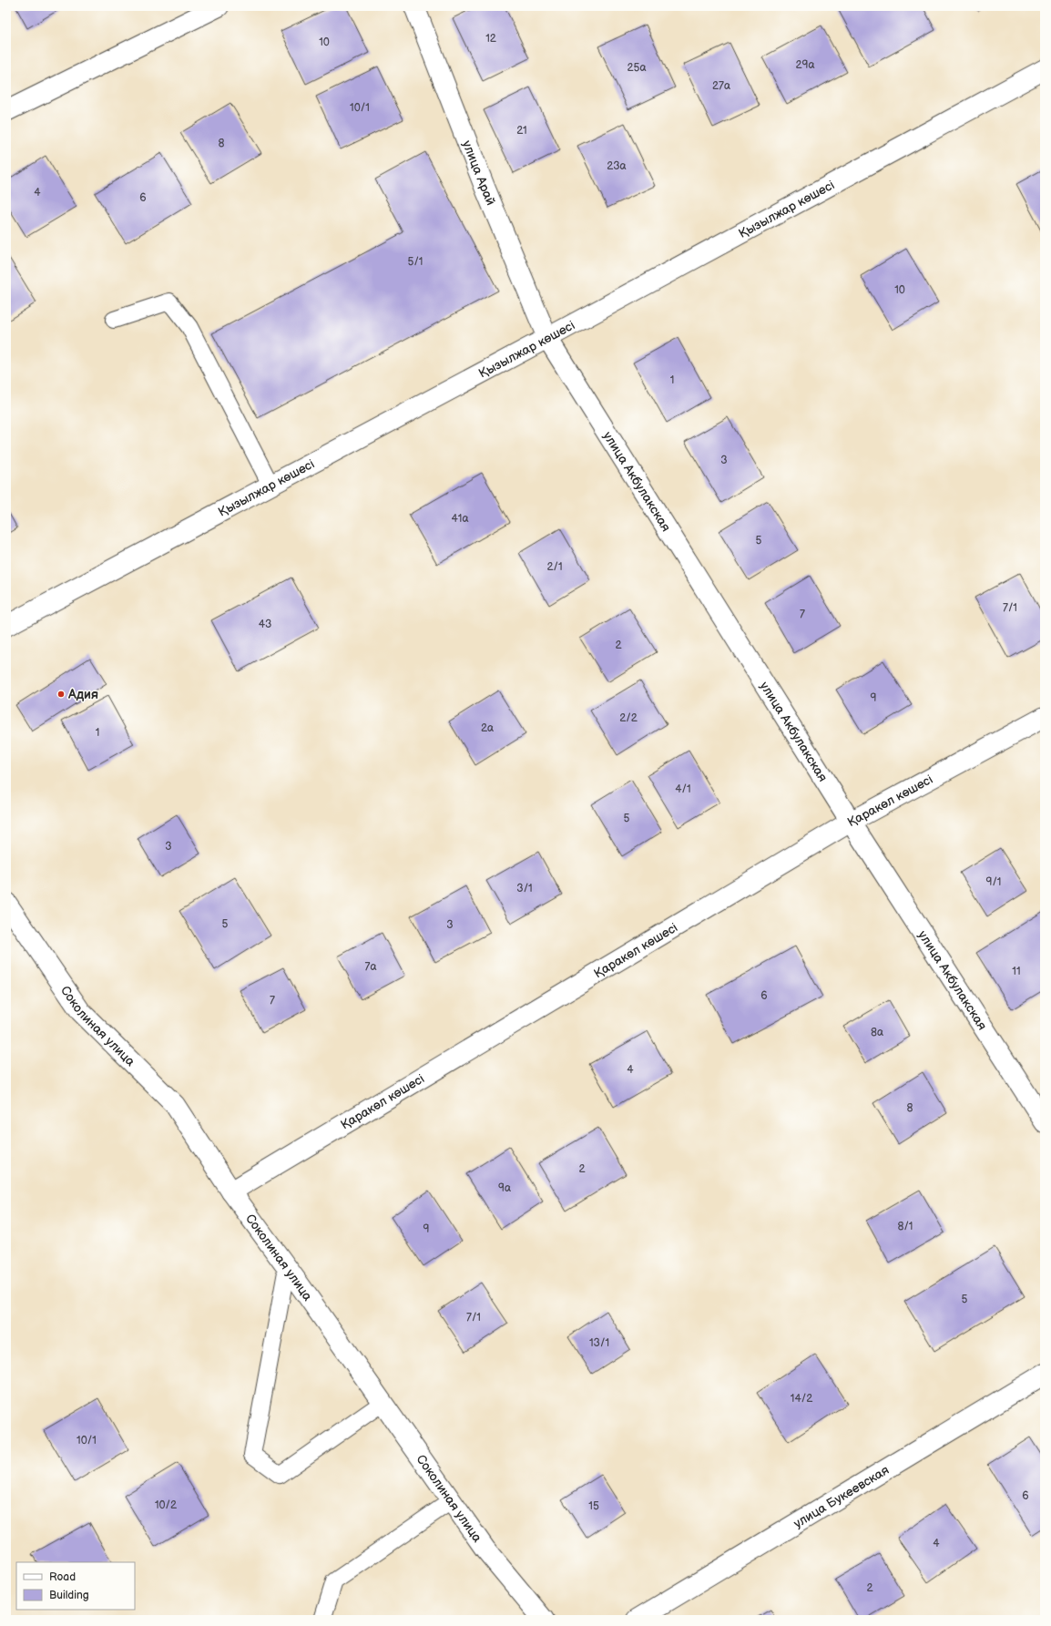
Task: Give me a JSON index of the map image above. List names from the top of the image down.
{
  "streets": {
    "street": [
      "улица Арай",
      "Қызылжар көшесі",
      "улица Акбулакская",
      "Қаракөл көшесі",
      "Соколиная улица",
      "улица Букеевская"
    ]
  },
  "crossings": [
    ["улица Арай", "Қызылжар көшесі"],
    ["улица Арай", "улица Акбулакская"],
    ["Қызылжар көшесі", "улица Акбулакская"],
    ["улица Акбулакская", "Қаракөл көшесі"],
    ["Қаракөл көшесі", "Соколиная улица"]
  ],
  "places": ["Адия"],
  "house_numbers": [
    "12",
    "10",
    "29а",
    "25а",
    "27а",
    "10/1",
    "21",
    "8",
    "23а",
    "4",
    "6",
    "5/1",
    "10",
    "1",
    "3",
    "41а",
    "5",
    "2/1",
    "7/1",
    "7",
    "43",
    "2",
    "9",
    "2/2",
    "2а",
    "1",
    "4/1",
    "5",
    "3",
    "9/1",
    "3/1",
    "5",
    "3",
    "7а",
    "11",
    "6",
    "7",
    "8а",
    "4",
    "8",
    "2",
    "9а",
    "8/1",
    "9",
    "5",
    "7/1",
    "13/1",
    "14/2",
    "10/1",
    "6",
    "10/2",
    "15",
    "4",
    "2"
  ],
  "legend": ["Road", "Building"]
}
